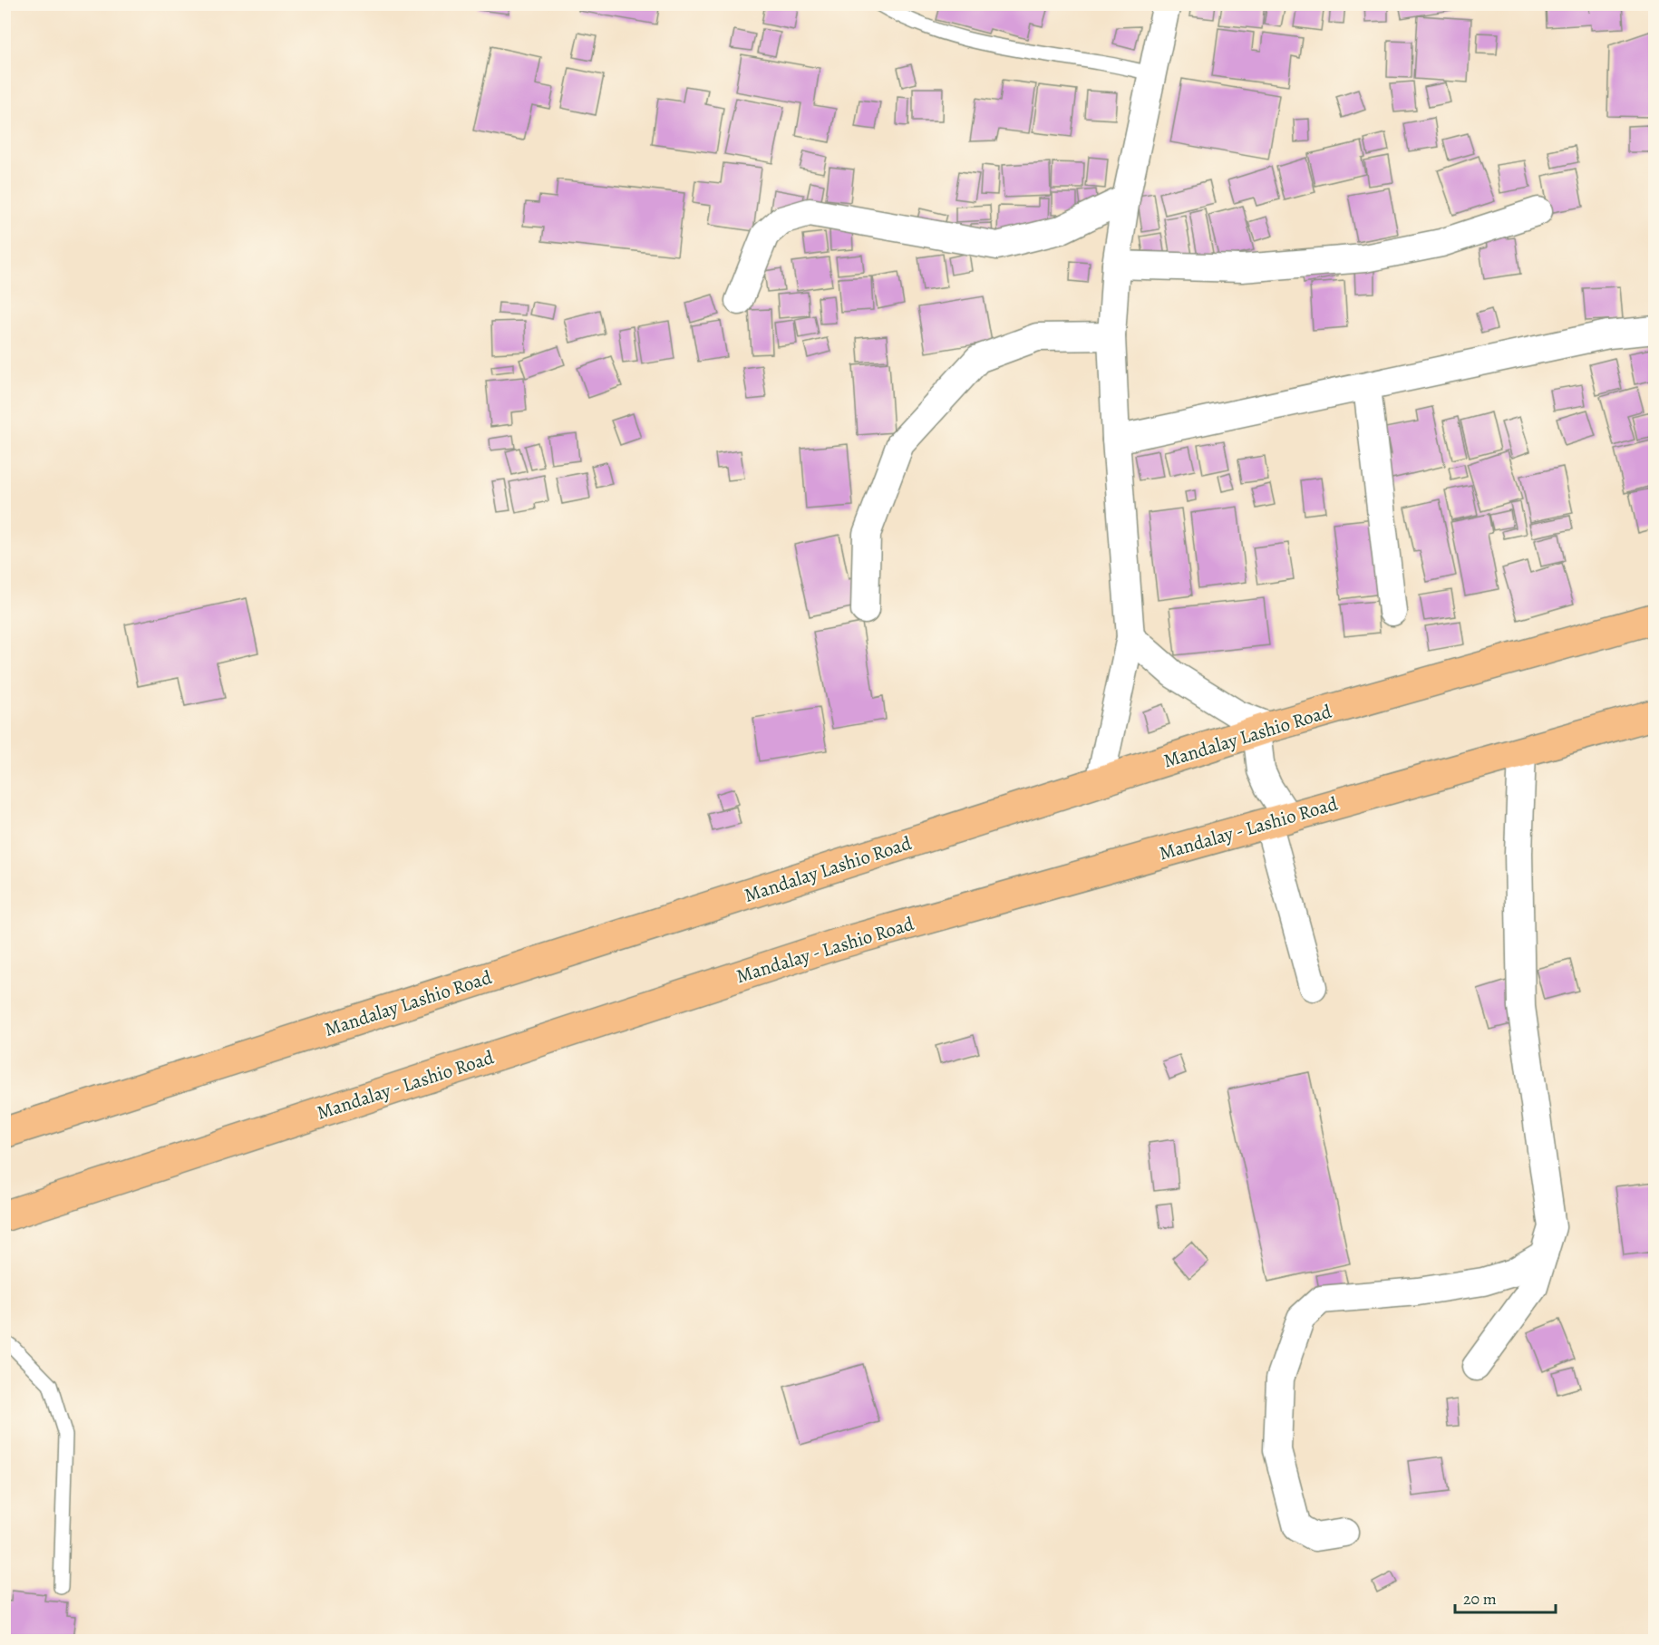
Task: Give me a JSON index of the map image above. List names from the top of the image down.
{
  "streets": {
    "highway": ["Mandalay Lashio Road", "Mandalay - Lashio Road"]
  },
  "scale_bar": "20 m"
}
